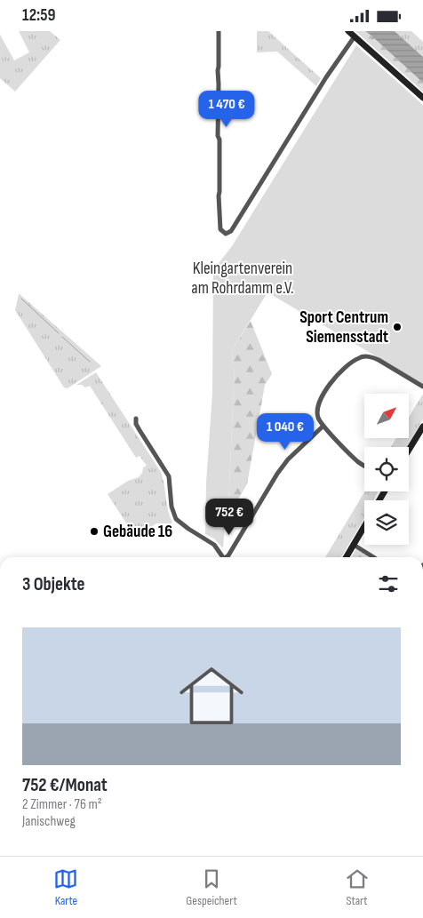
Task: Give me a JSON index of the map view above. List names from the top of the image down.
{
  "parks": ["Kleingartenverein am Rohrdamm e.V."],
  "places": ["Sport Centrum Siemensstadt", "Gebäude 16"],
  "north": "top right",
  "page": {
    "status": "12:59",
    "price": ["1 470 €", "1 040 €", "752 €"],
    "heading": "3 Objekte",
    "list": [
      {
        "name": "752 €/Monat",
        "note": "2 Zimmer · 76 m² · Janischweg"
      }
    ],
    "tabs": ["Karte", "Gespeichert", "Start"]
  }
}
